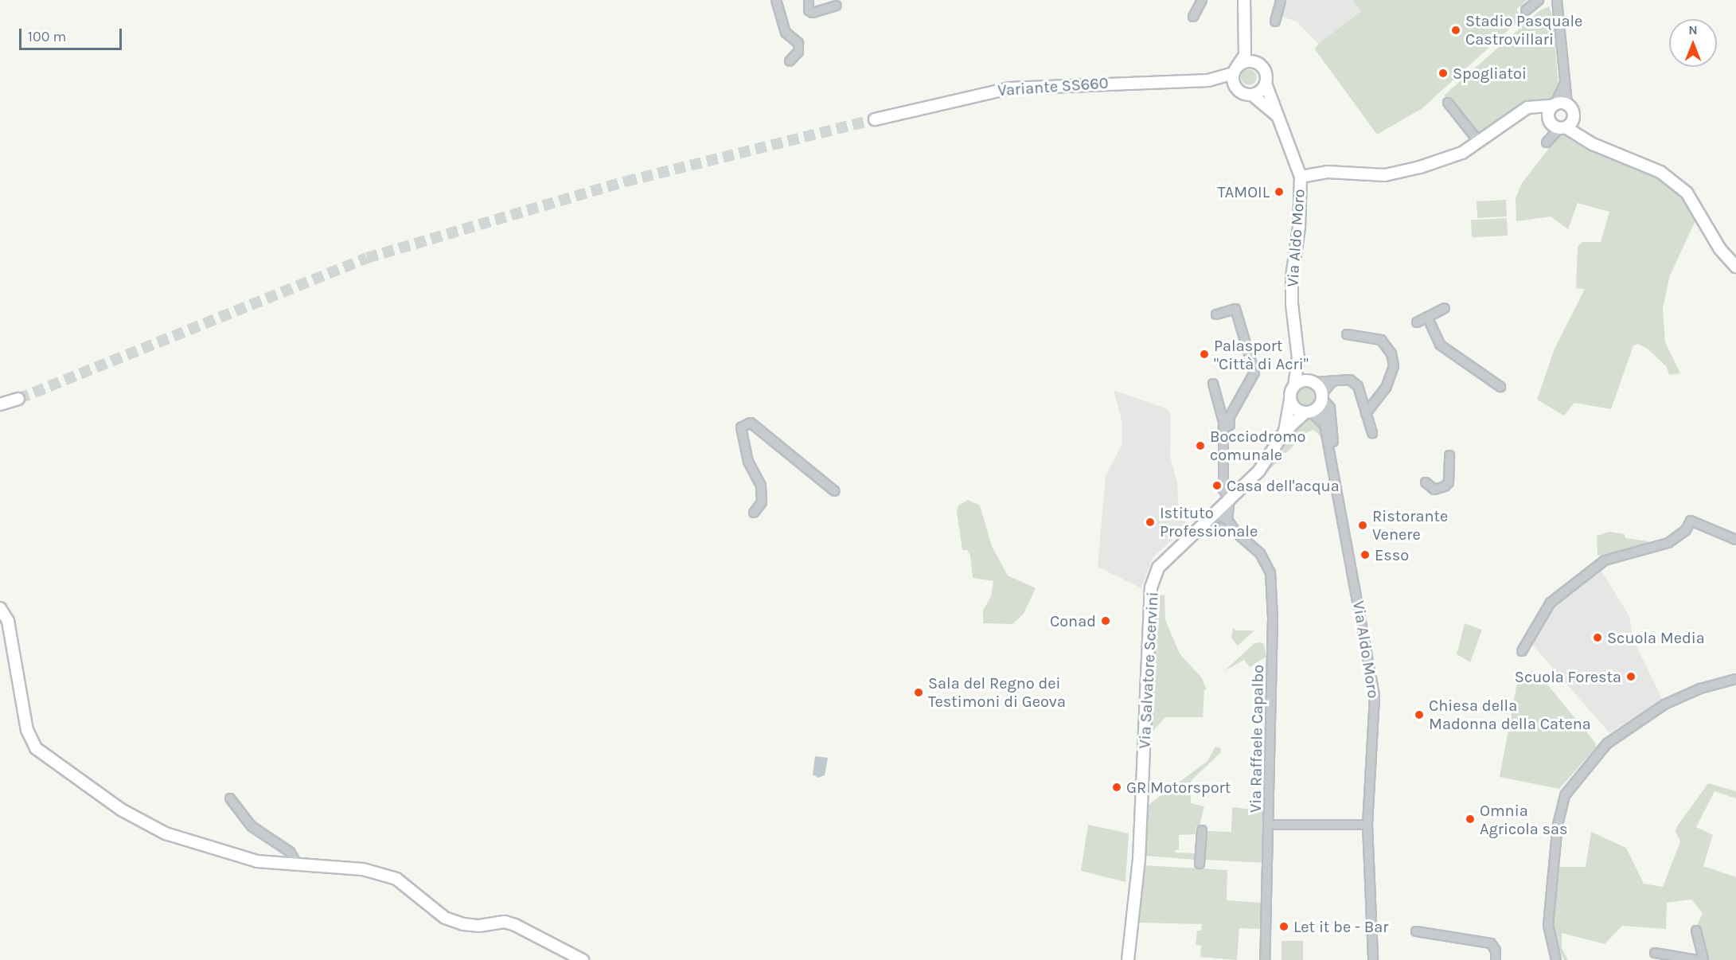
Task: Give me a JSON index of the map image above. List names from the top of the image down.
{
  "streets": {
    "main road": ["Variante SS660", "Via Aldo Moro", "Via Salvatore Scervini"],
    "street": ["Via Raffaele Capalbo"]
  },
  "crossings": [
    ["Variante SS660", "Via Aldo Moro"]
  ],
  "places": [
    "Stadio Pasquale Castrovillari",
    "Spogliatoi",
    "TAMOIL",
    "Palasport \"Città di Acri\"",
    "Bocciodromo comunale",
    "Casa dell'acqua",
    "Istituto Professionale",
    "Ristorante Venere",
    "Esso",
    "Conad",
    "Scuola Media",
    "Scuola Foresta",
    "Sala del Regno dei Testimoni di Geova",
    "Chiesa della Madonna della Catena",
    "GR Motorsport",
    "Omnia Agricola sas",
    "Let it be - Bar"
  ],
  "scale_bar": "100 m",
  "north": "top"
}
